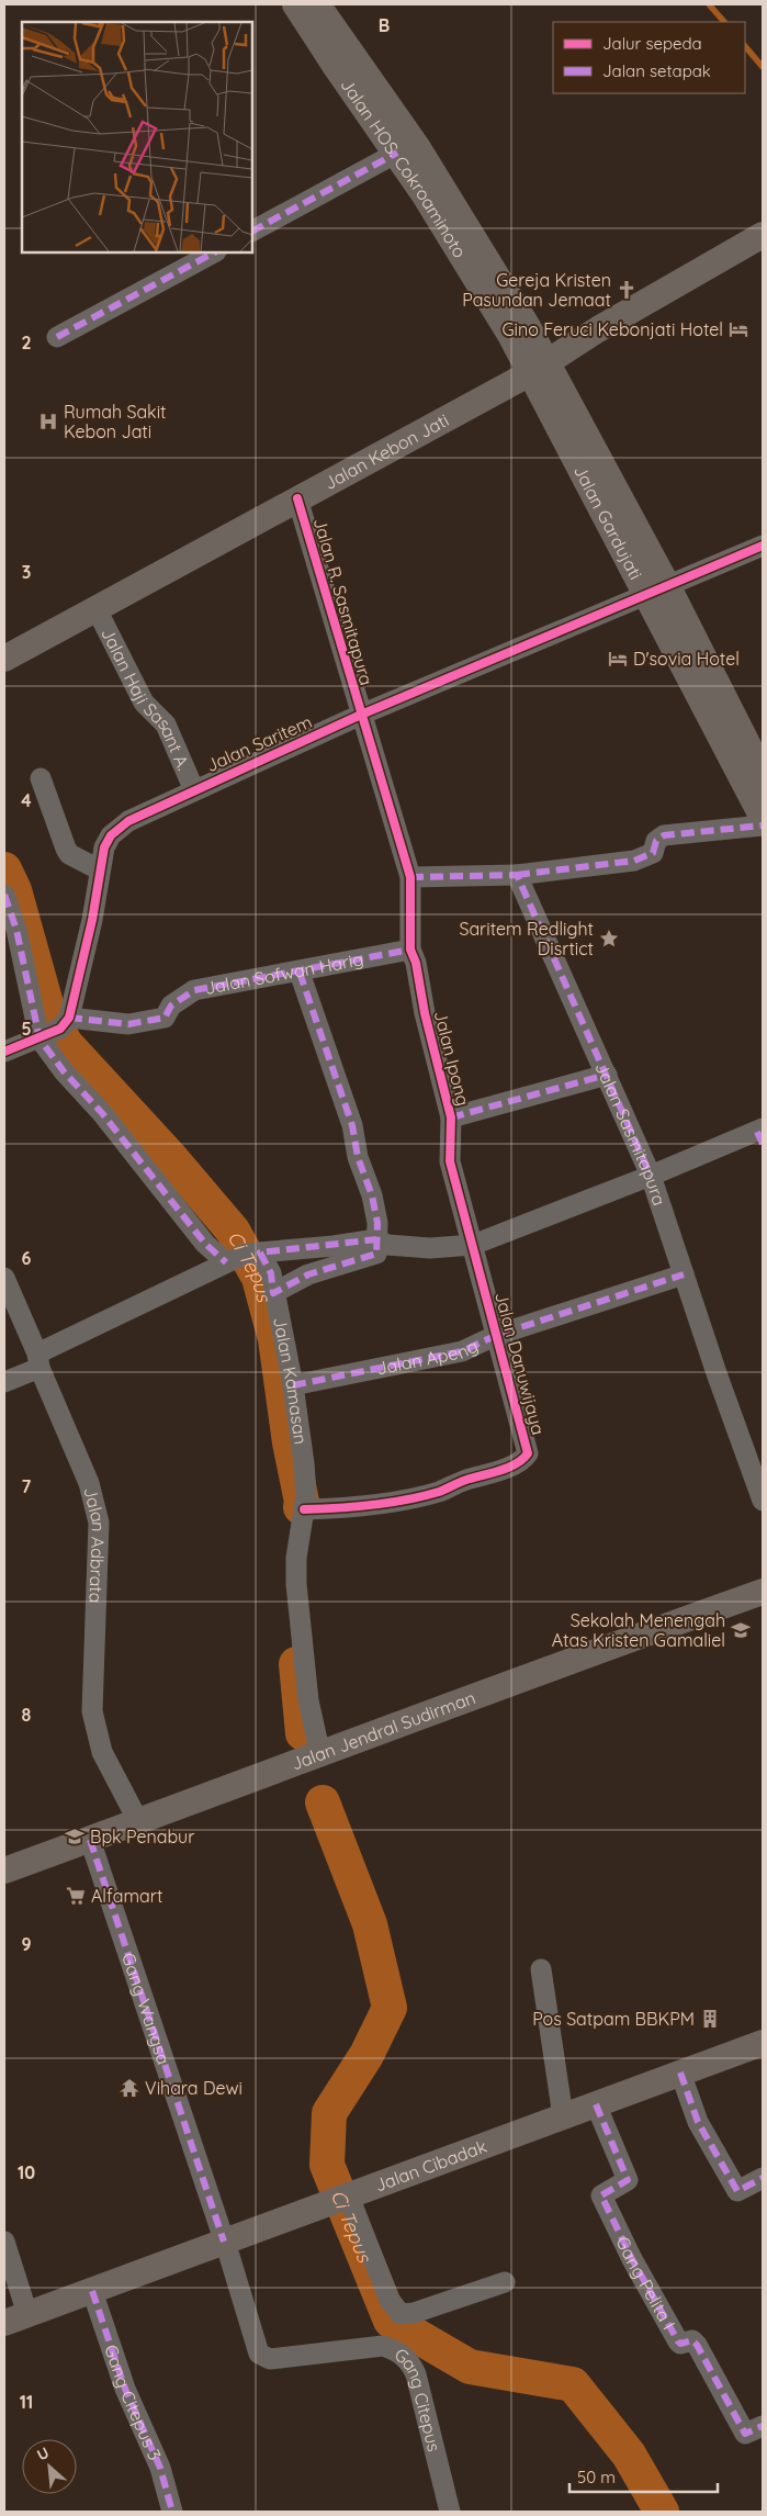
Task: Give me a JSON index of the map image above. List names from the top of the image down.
{
  "streets": {
    "main road": [
      "Jalan HOS. Cokroaminoto",
      "Jalan Kebon Jati",
      "Jalan Gardujati",
      "Jalan Jendral Sudirman",
      "Jalan Cibadak"
    ],
    "street": [
      "Jalan R. Sasmitapura",
      "Jalan Haji Sasant A.",
      "Jalan Saritem",
      "Jalan Sofwan Harig",
      "Jalan Ipong",
      "Jalan Sasmitapura",
      "Jalan Apeng",
      "Jalan Danuwijaya",
      "Jalan Kamasan",
      "Jalan Adbrata",
      "Gang Wangsa",
      "Gang Pelita I",
      "Gang Citepus 3",
      "Gang Citepus"
    ]
  },
  "crossings": [
    ["Jalan HOS. Cokroaminoto", "Jalan Kebon Jati"],
    ["Jalan HOS. Cokroaminoto", "Jalan Gardujati"],
    ["Jalan Kebon Jati", "Jalan Gardujati"],
    ["Jalan Kebon Jati", "Jalan R. Sasmitapura"],
    ["Jalan Kebon Jati", "Jalan Haji Sasant A."],
    ["Jalan Gardujati", "Jalan Saritem"],
    ["Jalan R. Sasmitapura", "Jalan Saritem"],
    ["Jalan R. Sasmitapura", "Jalan Ipong"],
    ["Jalan Haji Sasant A.", "Jalan Saritem"],
    ["Jalan Saritem", "Jalan Sofwan Harig"],
    ["Jalan Saritem", "Jalan Kamasan"],
    ["Jalan Sofwan Harig", "Jalan Ipong"],
    ["Jalan Sofwan Harig", "Jalan Kamasan"],
    ["Jalan Ipong", "Jalan Danuwijaya"],
    ["Jalan Sasmitapura", "Jalan Apeng"],
    ["Jalan Apeng", "Jalan Danuwijaya"],
    ["Jalan Apeng", "Jalan Kamasan"],
    ["Jalan Danuwijaya", "Jalan Kamasan"],
    ["Jalan Kamasan", "Jalan Jendral Sudirman"],
    ["Jalan Adbrata", "Jalan Jendral Sudirman"],
    ["Jalan Jendral Sudirman", "Gang Wangsa"],
    ["Gang Wangsa", "Jalan Cibadak"],
    ["Gang Wangsa", "Gang Citepus"],
    ["Jalan Cibadak", "Gang Pelita I"],
    ["Jalan Cibadak", "Gang Citepus 3"],
    ["Jalan Cibadak", "Gang Citepus"]
  ],
  "water": ["Ci Tepus"],
  "places": {
    "church": ["Gereja Kristen Pasundan Jemaat"],
    "hotel": ["Gino Feruci Kebonjati Hotel", "D'sovia Hotel"],
    "hospital": ["Rumah Sakit Kebon Jati"],
    "place": ["Saritem Redlight Disrtict"],
    "school or university": ["Sekolah Menengah Atas Kristen Gamaliel", "Bpk Penabur"],
    "supermarket": ["Alfamart"],
    "building": ["Pos Satpam BBKPM"],
    "temple": ["Vihara Dewi"]
  },
  "legend": ["Jalur sepeda", "Jalan setapak"],
  "scale_bar": "50 m",
  "north": "top left",
  "grid": {
    "columns": ["B"],
    "rows": [
      "2",
      "3",
      "4",
      "5",
      "6",
      "7",
      "8",
      "9",
      "10",
      "11"
    ]
  }
}
